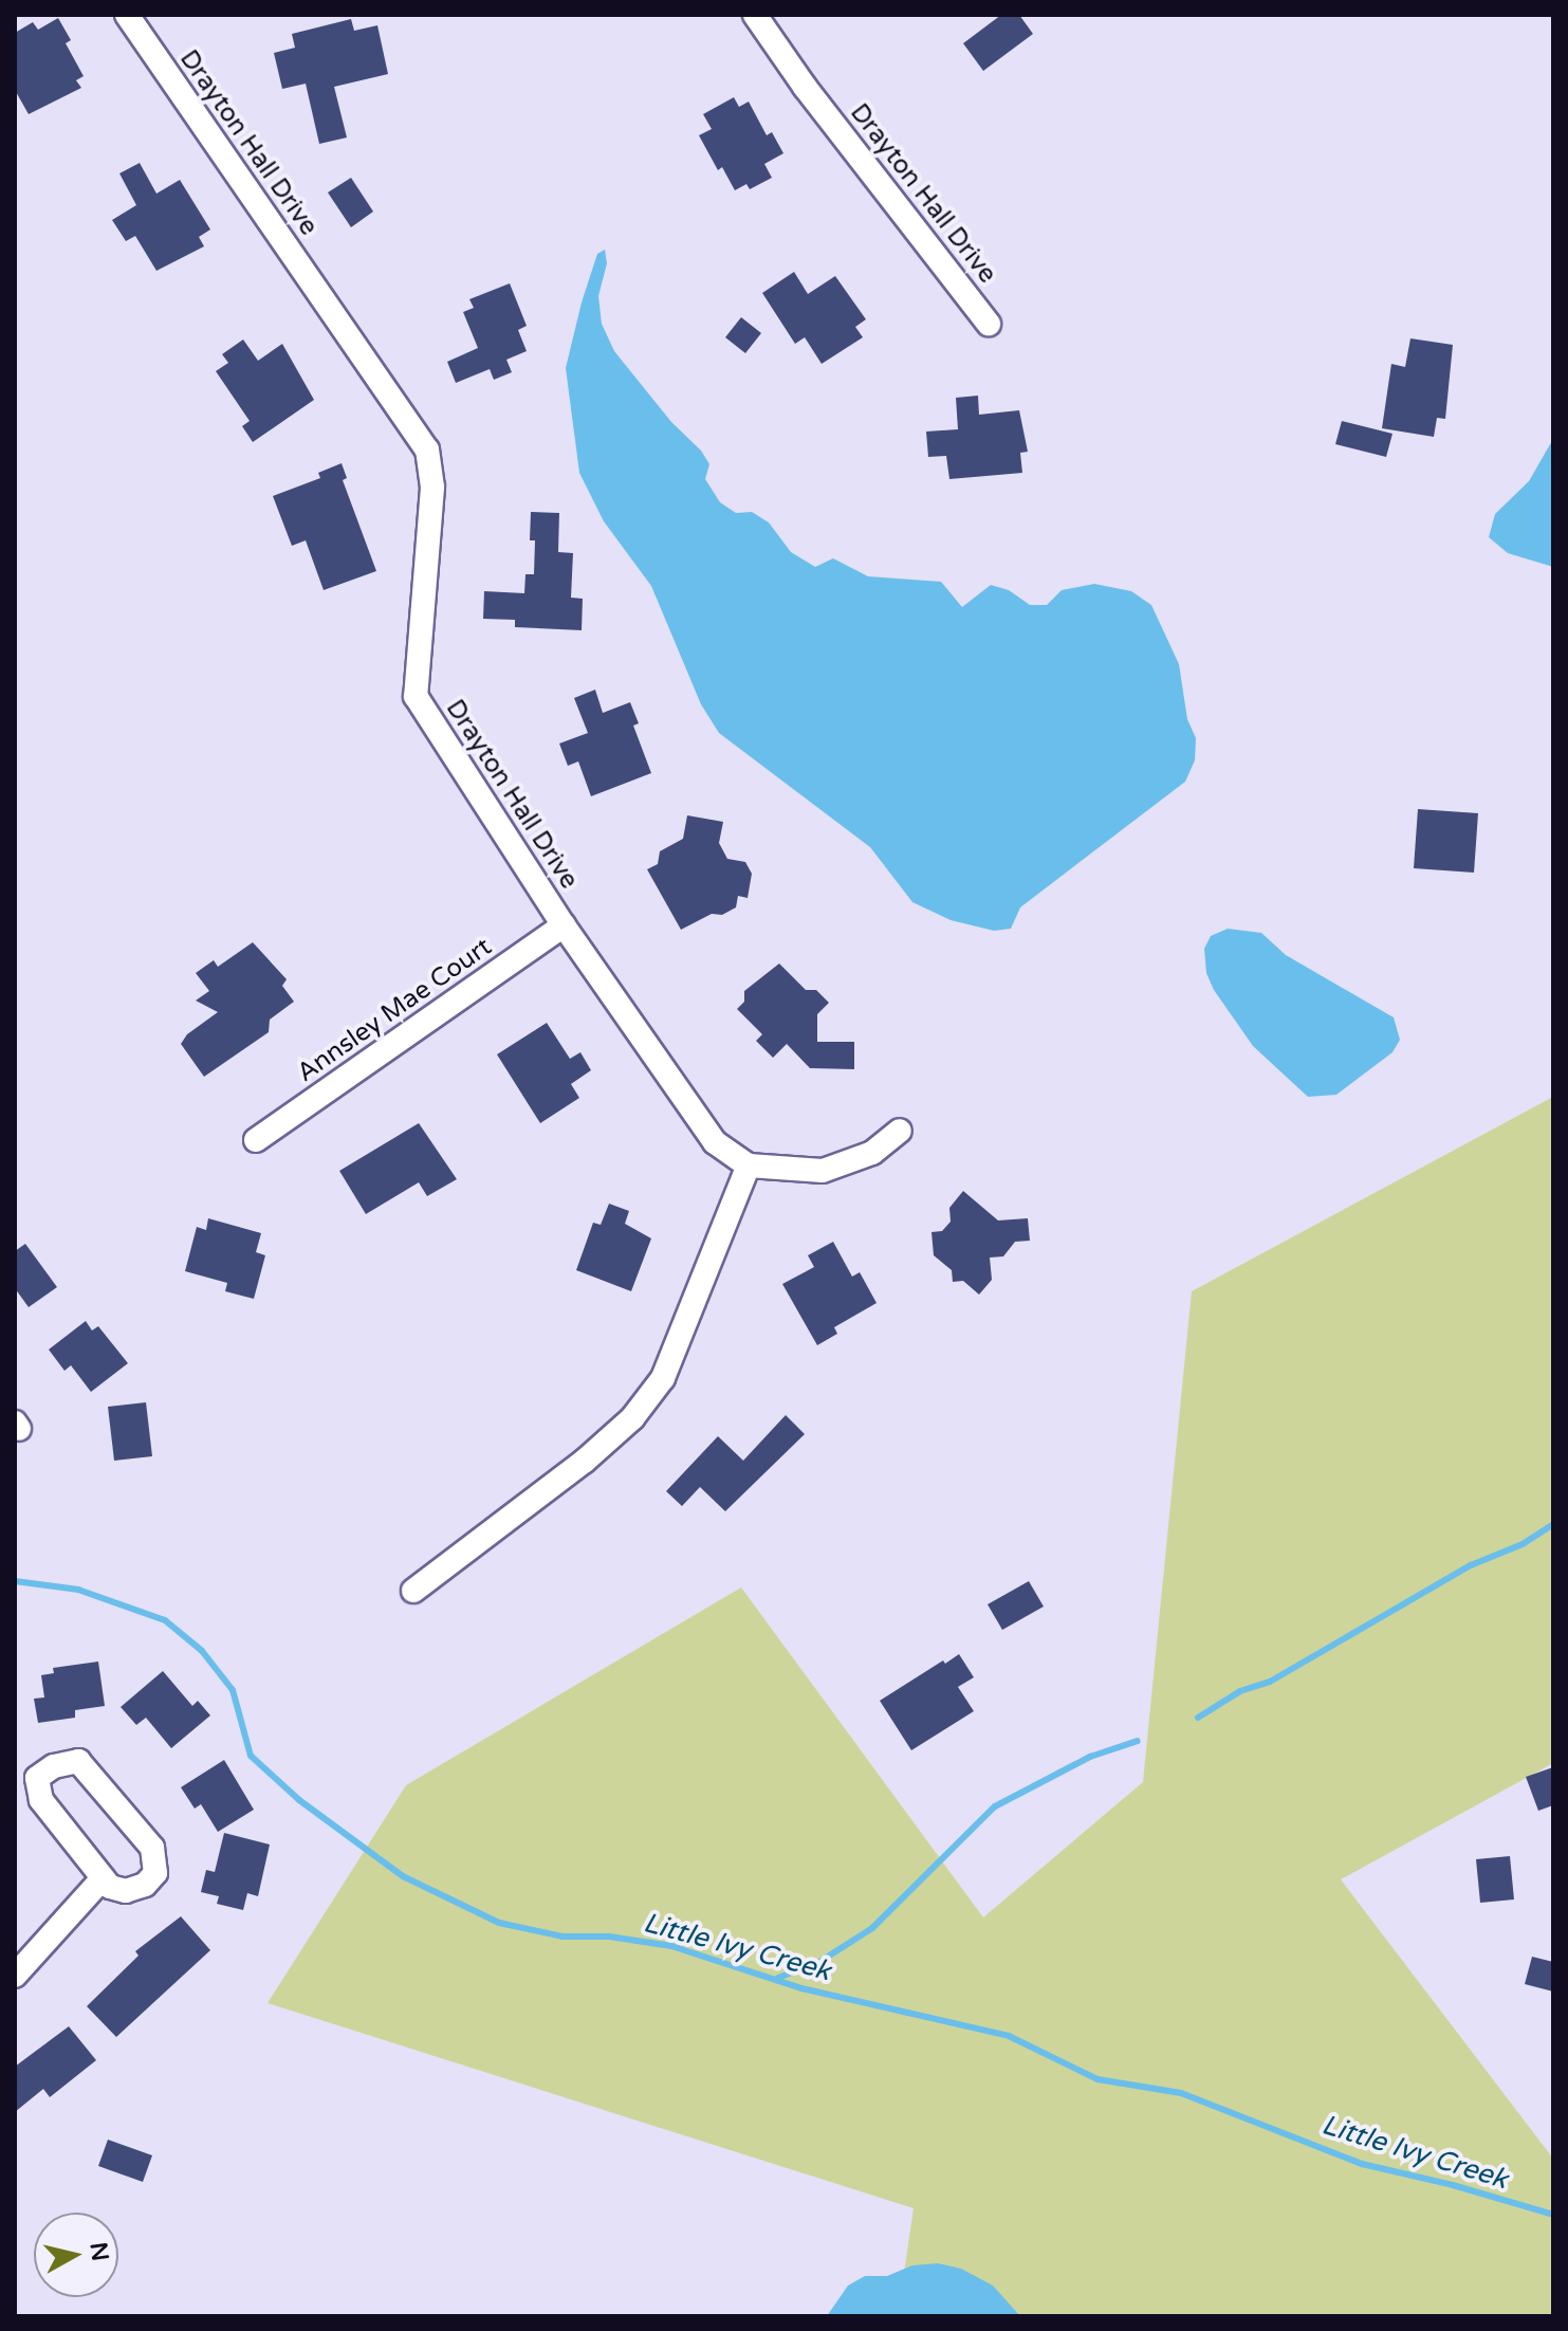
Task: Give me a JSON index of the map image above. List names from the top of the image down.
{
  "streets": {
    "street": ["Drayton Hall Drive", "Annsley Mae Court"]
  },
  "crossings": [
    ["Drayton Hall Drive", "Annsley Mae Court"]
  ],
  "water": ["Little Ivy Creek"],
  "north": "right"
}
